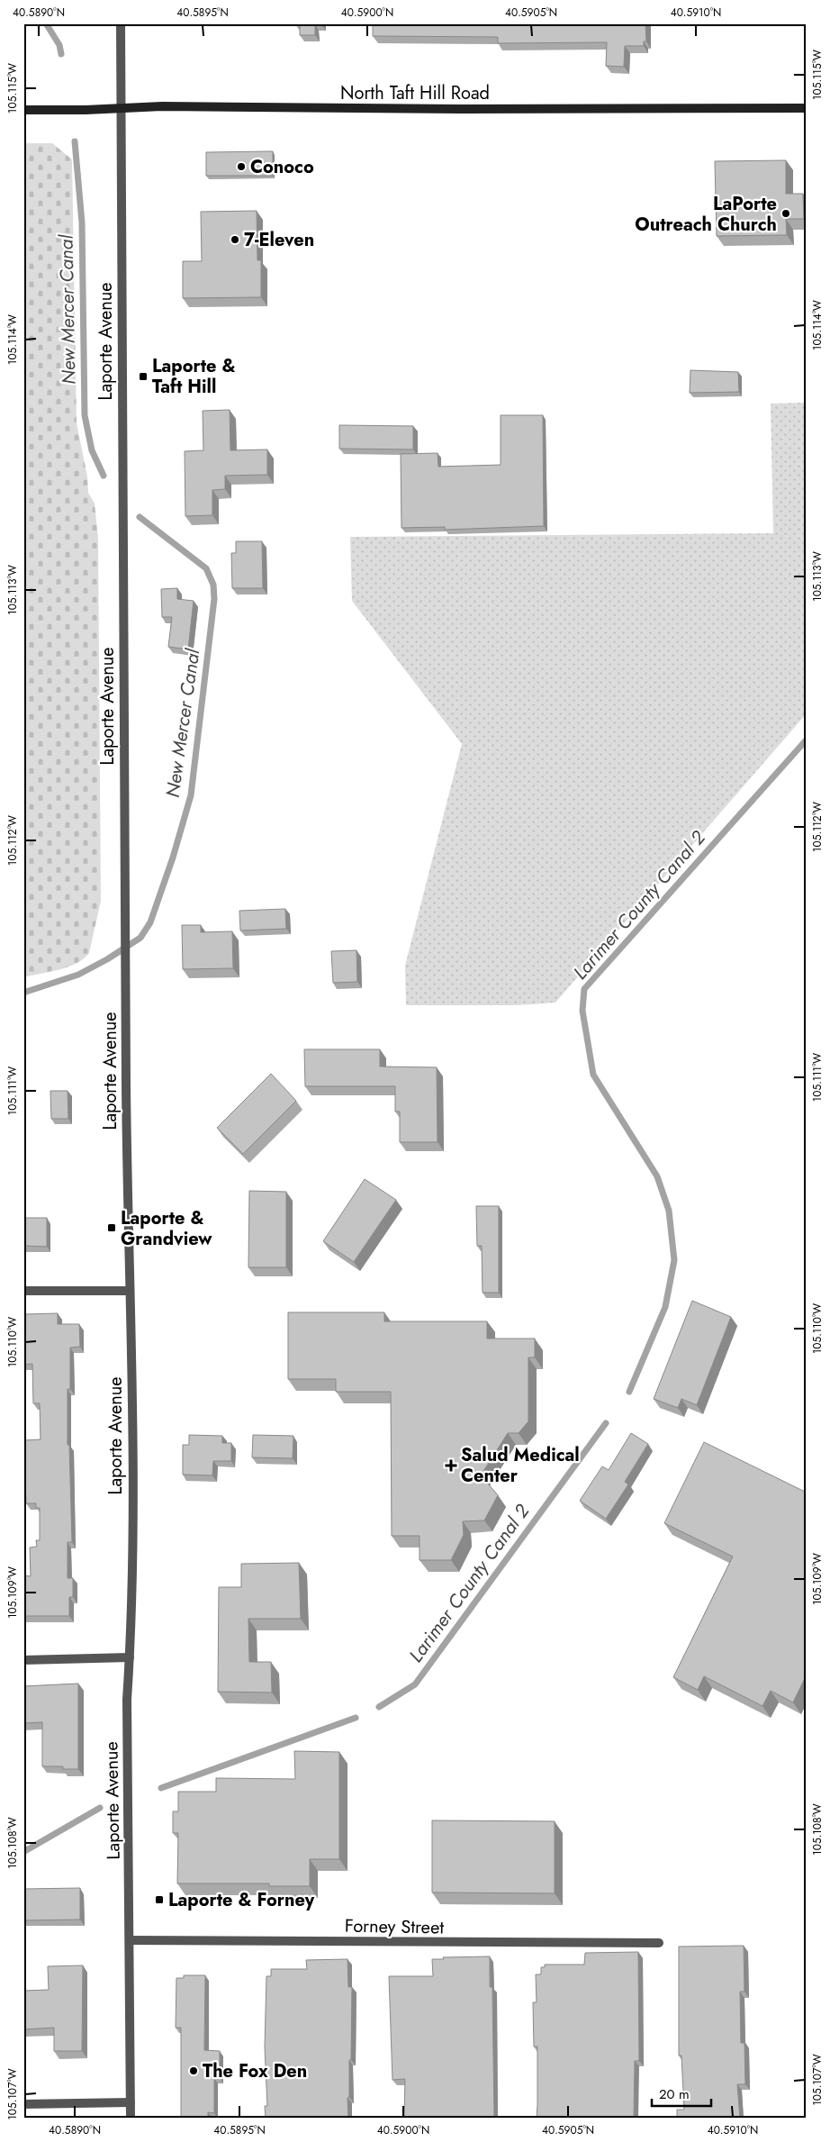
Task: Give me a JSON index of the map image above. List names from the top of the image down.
{
  "streets": {
    "main road": ["North Taft Hill Road"],
    "street": ["Laporte Avenue", "Forney Street"]
  },
  "crossings": [
    ["North Taft Hill Road", "Laporte Avenue"],
    ["Laporte Avenue", "Forney Street"]
  ],
  "water": ["New Mercer Canal", "Larimer County Canal 2"],
  "places": {
    "other": [
      "Conoco",
      "LaPorte Outreach Church",
      "7-Eleven",
      "The Fox Den"
    ],
    "transit": ["Laporte & Taft Hill", "Laporte & Grandview", "Laporte & Forney"],
    "health": ["Salud Medical Center"]
  },
  "scale_bar": "20 m",
  "coordinates": [
    "40.5890°N",
    "40.5895°N",
    "40.5900°N",
    "40.5905°N",
    "40.5910°N",
    "105.115°W",
    "105.114°W",
    "105.113°W",
    "105.112°W",
    "105.111°W",
    "105.110°W",
    "105.109°W",
    "105.108°W",
    "105.107°W"
  ]
}
